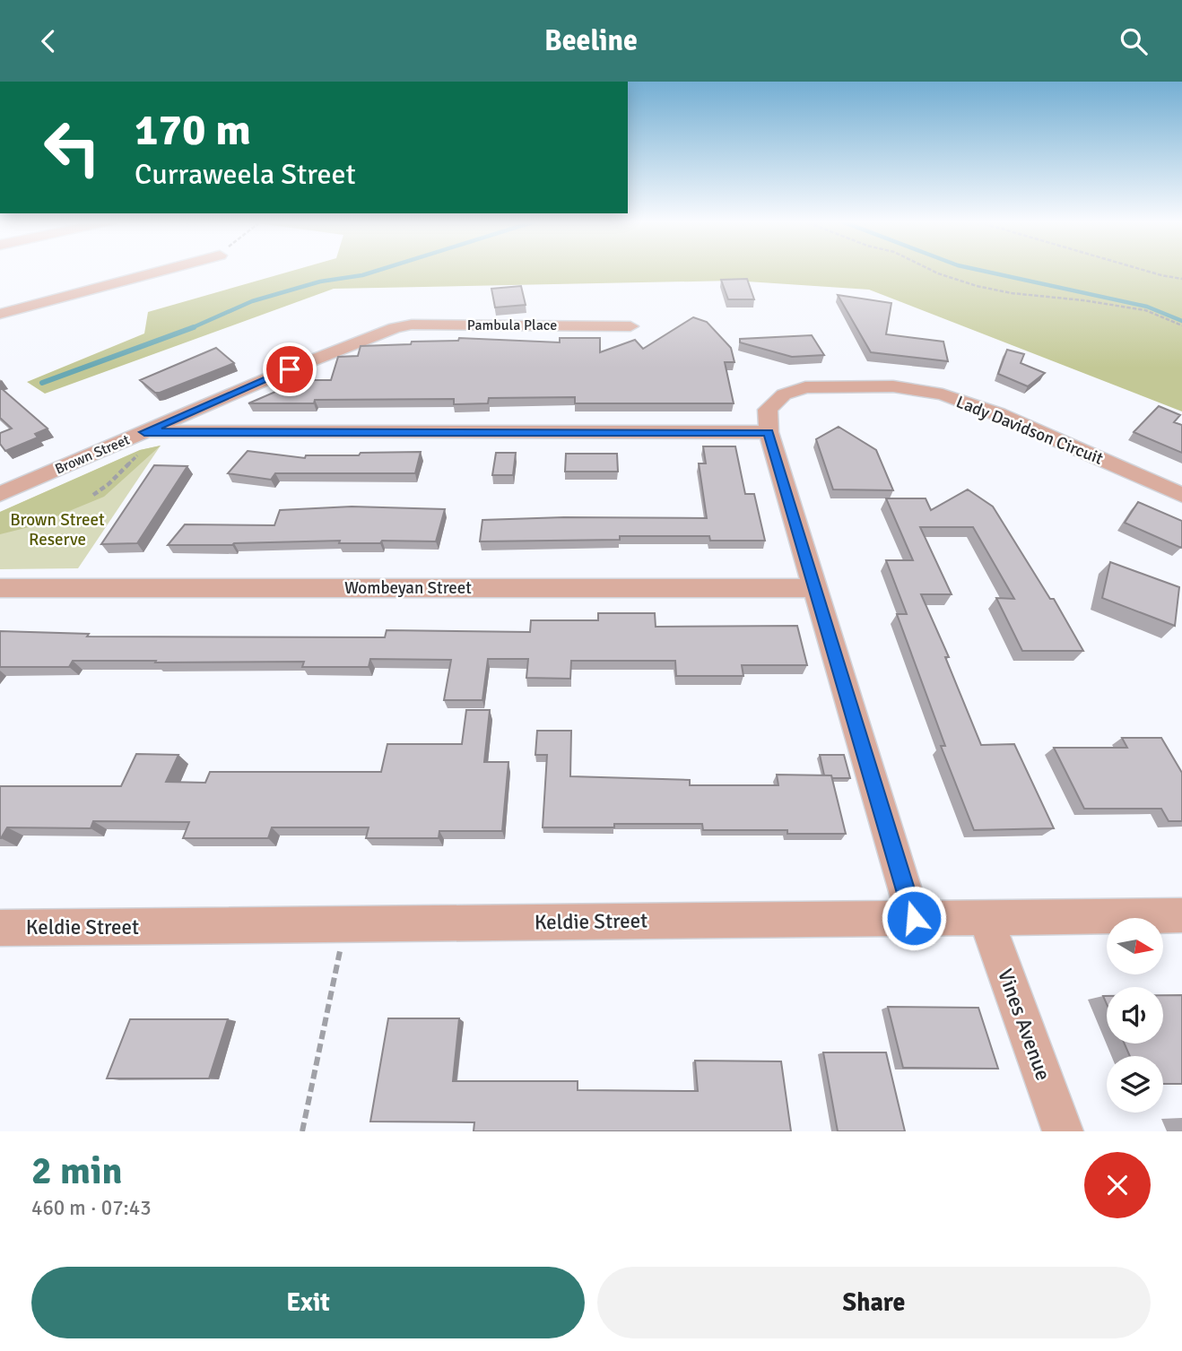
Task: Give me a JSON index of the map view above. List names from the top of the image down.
{
  "streets": {
    "street": [
      "Pambula Place",
      "Lady Davidson Circuit",
      "Brown Street",
      "Wombeyan Street",
      "Keldie Street",
      "Vines Avenue"
    ]
  },
  "crossings": [
    ["Pambula Place", "Brown Street"],
    ["Lady Davidson Circuit", "Wombeyan Street"],
    ["Lady Davidson Circuit", "Keldie Street"],
    ["Keldie Street", "Vines Avenue"]
  ],
  "parks": ["Brown Street Reserve"],
  "north": "right",
  "page": {
    "header": "Beeline",
    "turn": ["170 m", "Curraweela Street"],
    "heading": ["2 min", "460 m · 07:43"],
    "buttons": ["Exit", "Share"]
  }
}
